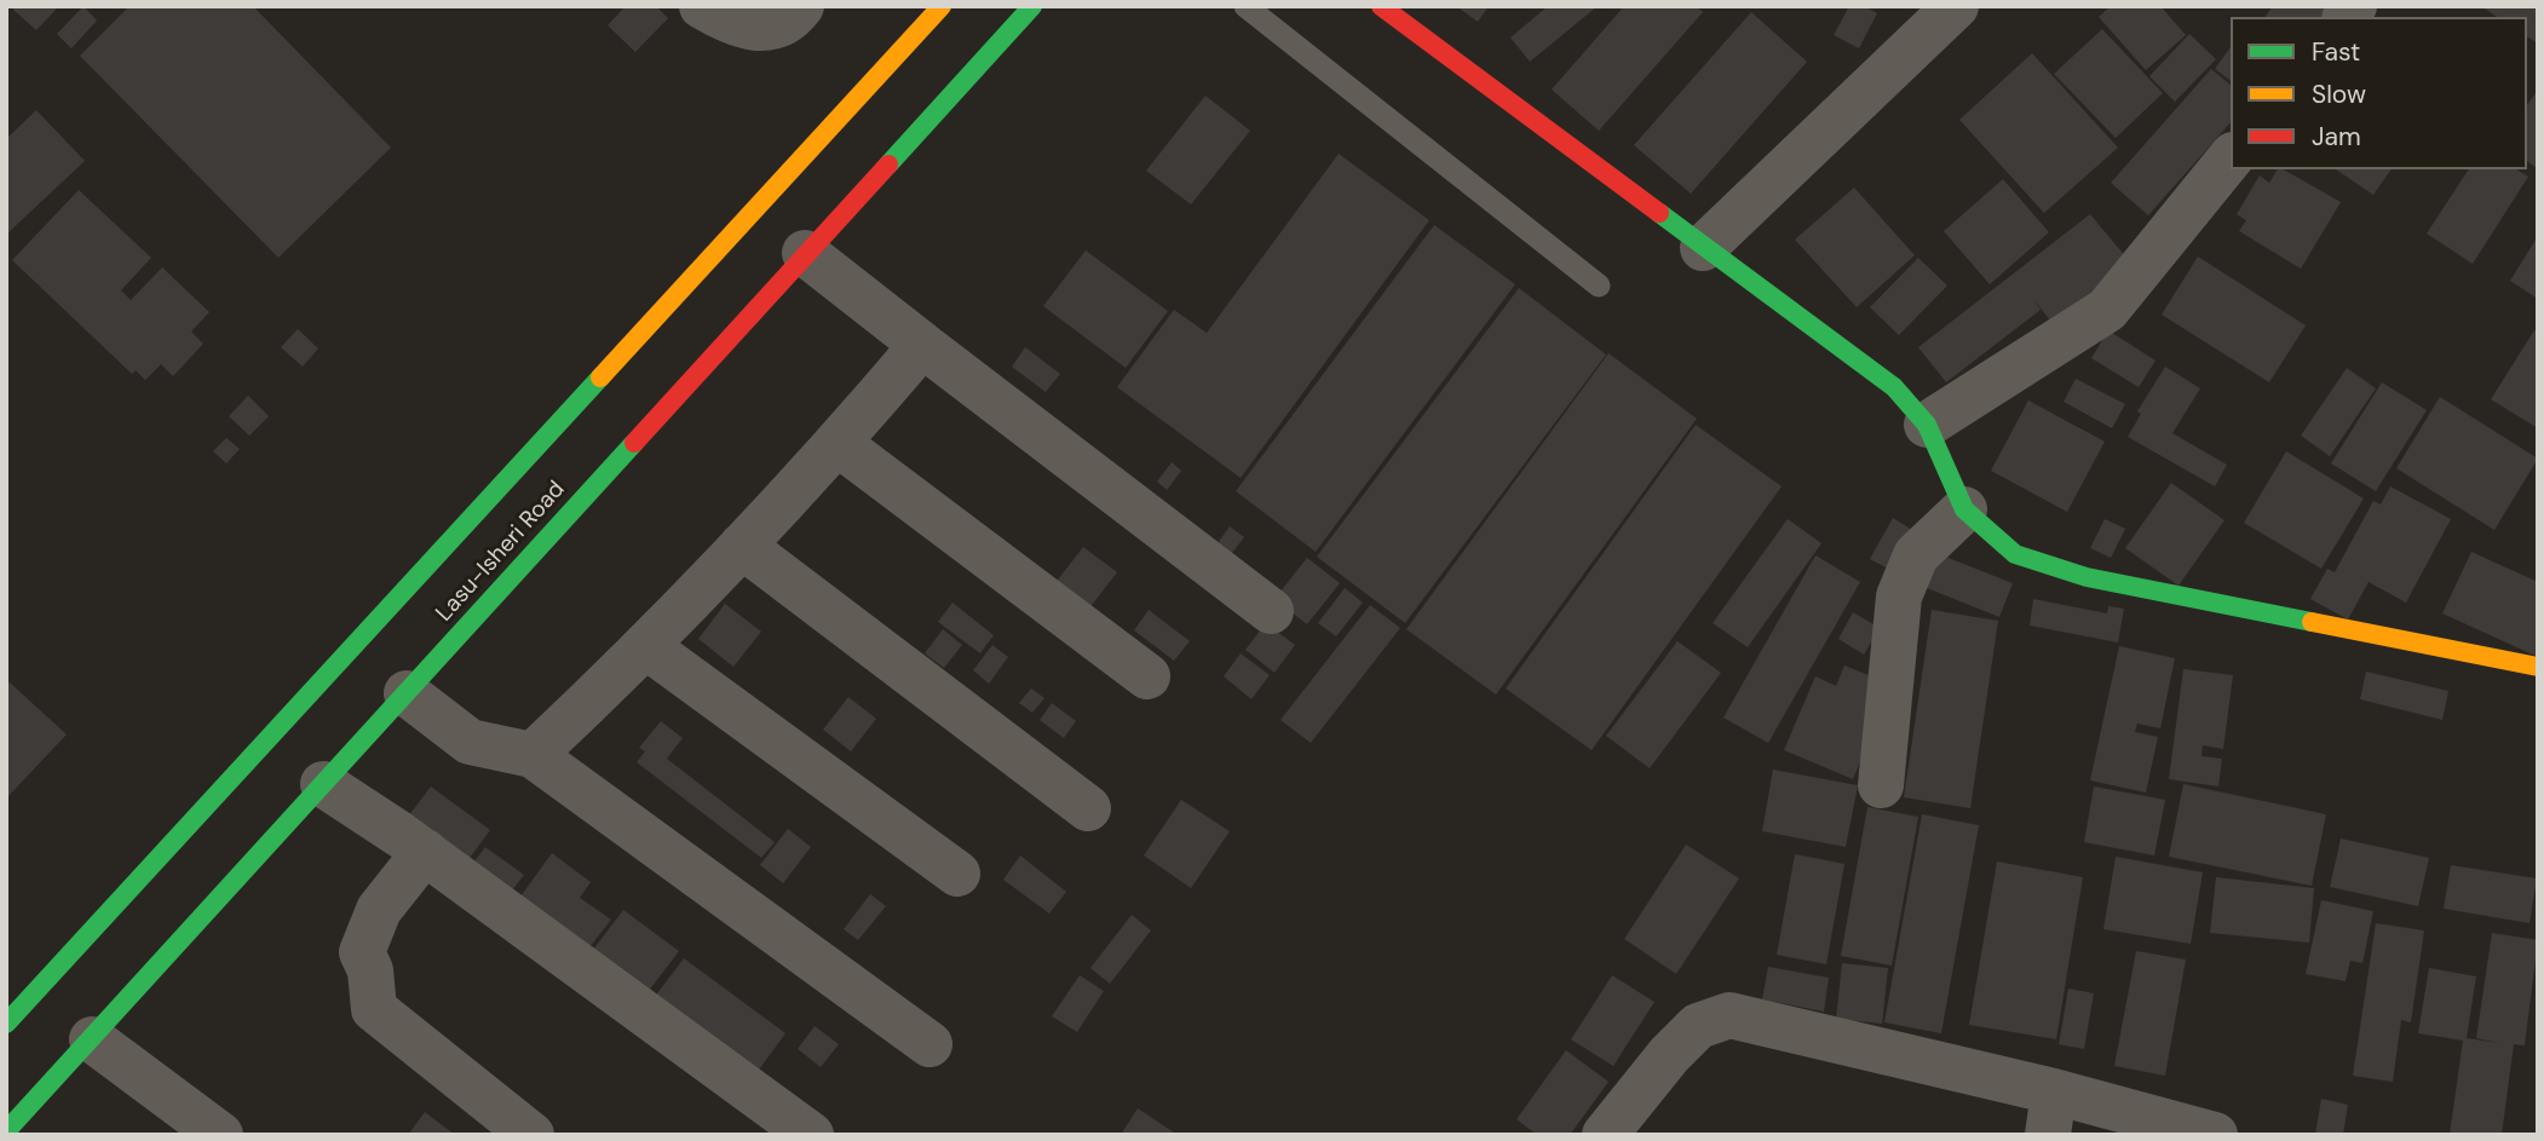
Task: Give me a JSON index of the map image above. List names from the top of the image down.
{
  "streets": {
    "main road": ["Lasu-Isheri Road"]
  },
  "legend": ["Fast", "Slow", "Jam"]
}
